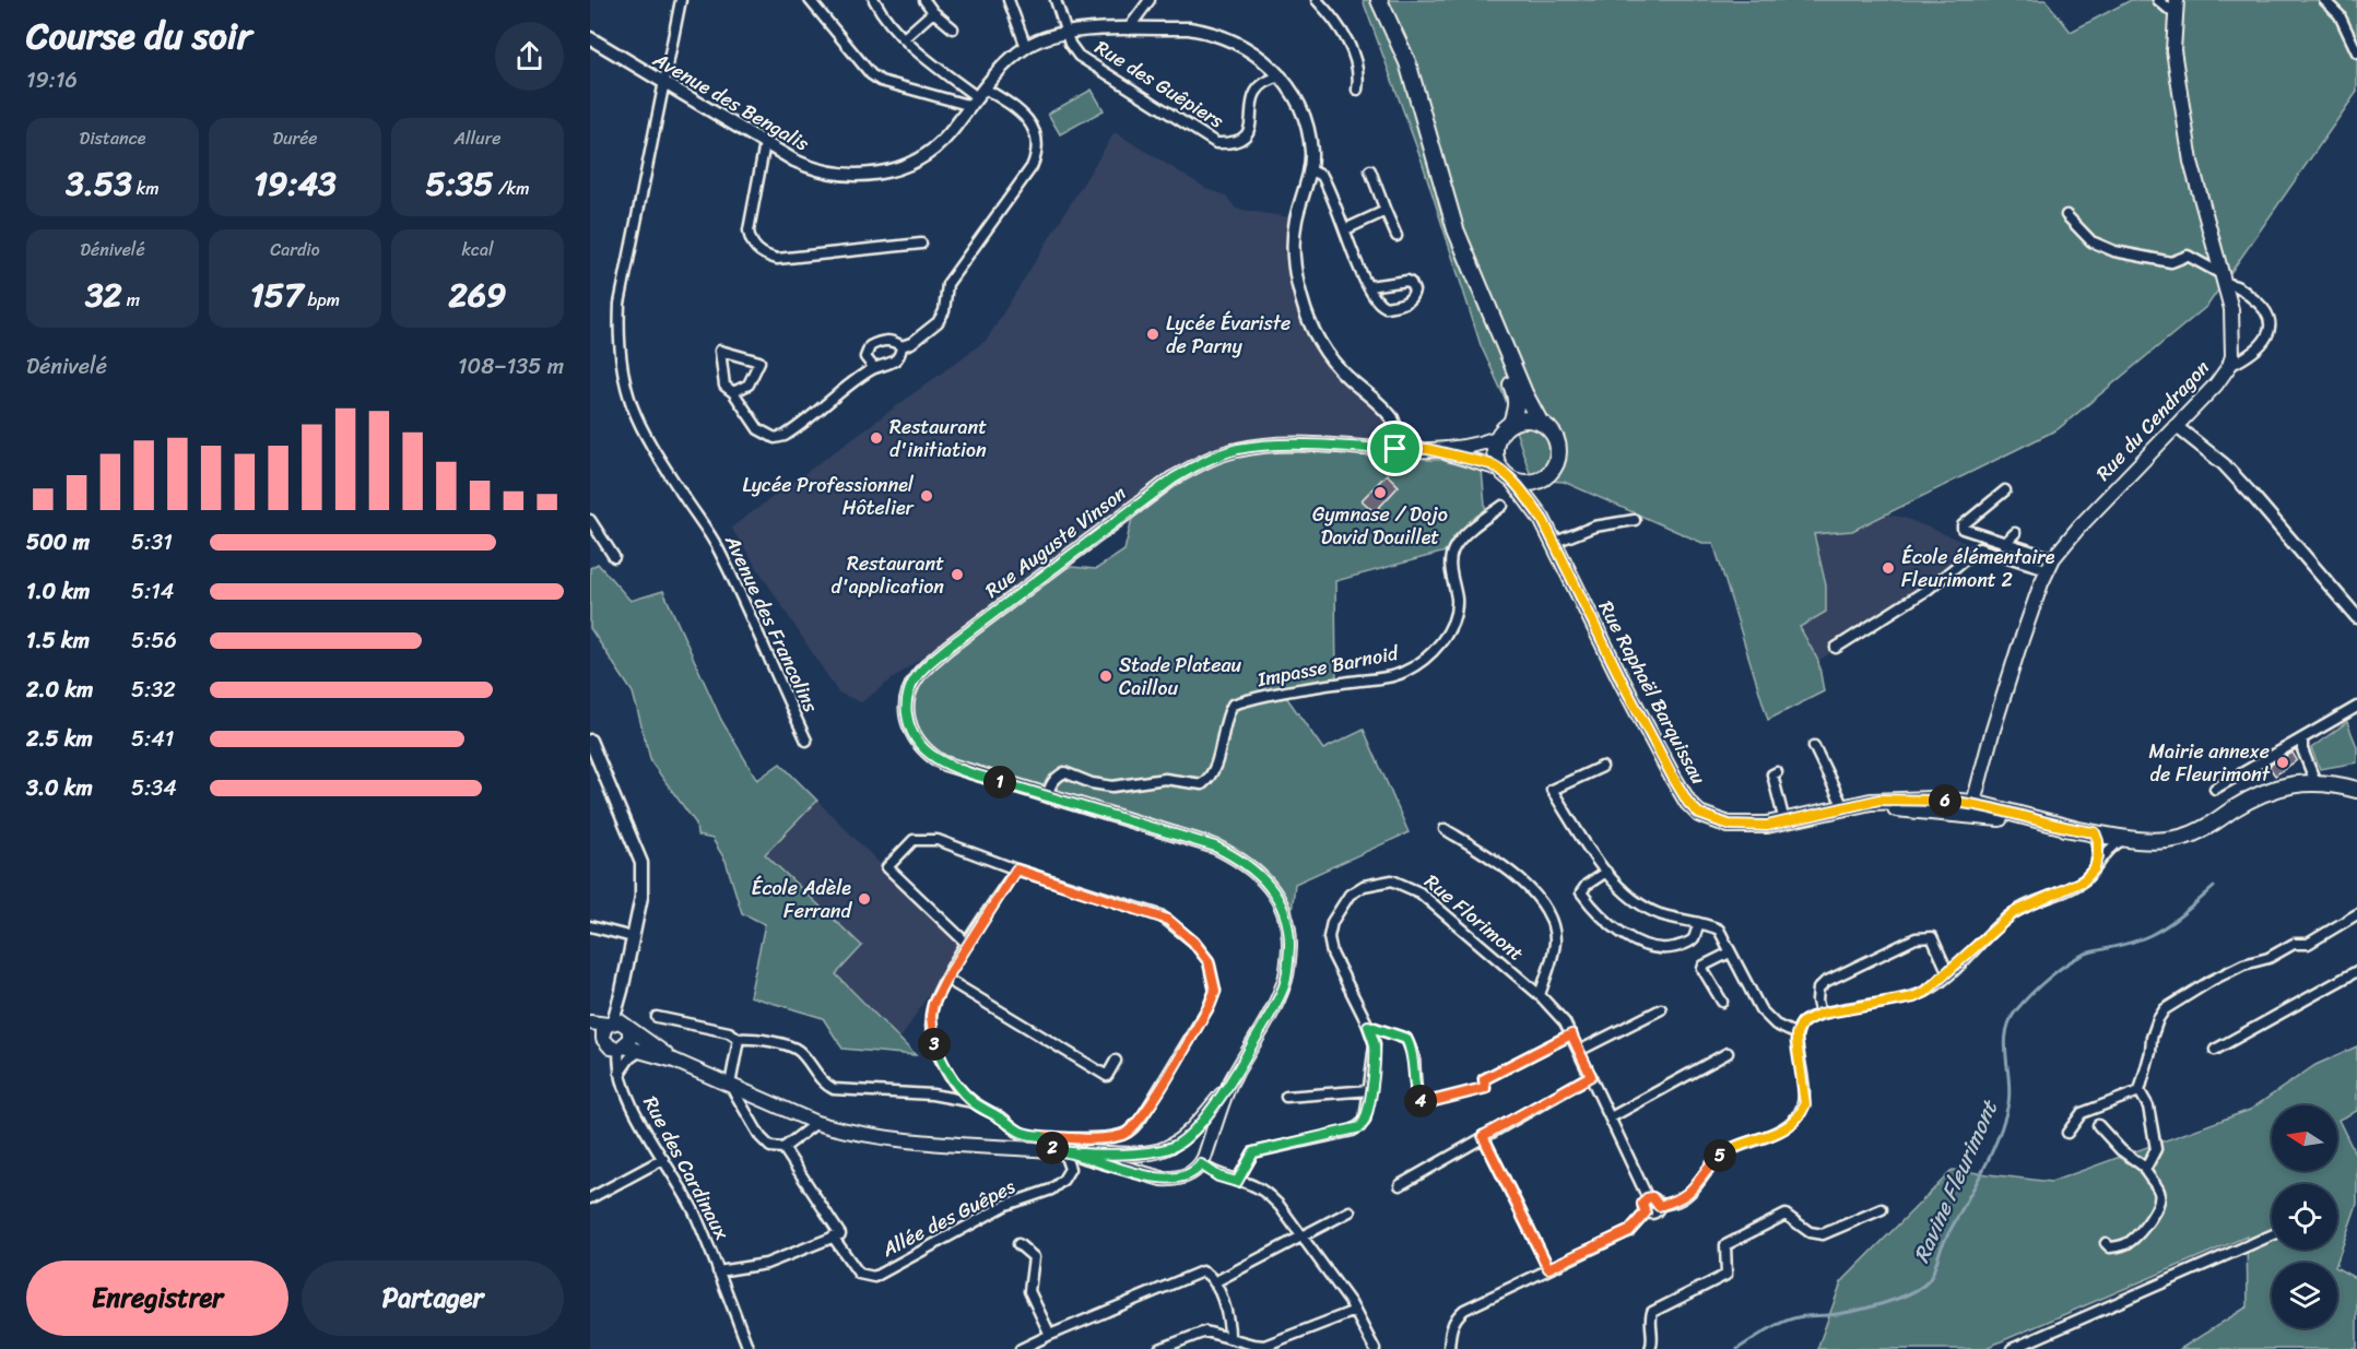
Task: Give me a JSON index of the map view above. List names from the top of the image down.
{
  "streets": {
    "main road": ["Rue du Cendragon", "Rue Auguste Vinson", "Rue Raphaël Barquissau"],
    "street": [
      "Rue des Guêpiers",
      "Avenue des Bengalis",
      "Avenue des Francolins",
      "Impasse Barnoid",
      "Rue Florimont",
      "Rue des Cardinaux",
      "Allée des Guêpes"
    ]
  },
  "crossings": [
    ["Rue des Guêpiers", "Avenue des Bengalis"],
    ["Avenue des Bengalis", "Rue Auguste Vinson"],
    ["Avenue des Bengalis", "Avenue des Francolins"],
    ["Rue du Cendragon", "Rue Raphaël Barquissau"],
    ["Rue Auguste Vinson", "Impasse Barnoid"],
    ["Rue Auguste Vinson", "Rue Raphaël Barquissau"],
    ["Rue Auguste Vinson", "Allée des Guêpes"]
  ],
  "water": ["Ravine Fleurimont"],
  "places": [
    "Lycée Évariste de Parny",
    "Restaurant d'initiation",
    "Gymnase / Dojo David Douillet",
    "Lycée Professionnel Hôtelier",
    "École élémentaire Fleurimont 2",
    "Restaurant d'application",
    "Stade Plateau Caillou",
    "Mairie annexe de Fleurimont",
    "École Adèle Ferrand"
  ],
  "north": "left",
  "page": {
    "heading": ["Course du soir", "19:16"],
    "stats": [
      ["Distance", "3.53 km"],
      ["Durée", "19:43"],
      ["Allure", "5:35 /km"],
      ["Dénivelé", "32 m"],
      ["Cardio", "157 bpm"],
      ["kcal", "269"]
    ],
    "chart": ["Dénivelé", "108–135 m"],
    "list": [
      {
        "name": "500 m",
        "note": "5:31"
      },
      {
        "name": "1.0 km",
        "note": "5:14"
      },
      {
        "name": "1.5 km",
        "note": "5:56"
      },
      {
        "name": "2.0 km",
        "note": "5:32"
      },
      {
        "name": "2.5 km",
        "note": "5:41"
      },
      {
        "name": "3.0 km",
        "note": "5:34"
      }
    ],
    "pins": [
      "1",
      "6",
      "3",
      "4",
      "2",
      "5"
    ],
    "buttons": ["Enregistrer", "Partager"]
  }
}
